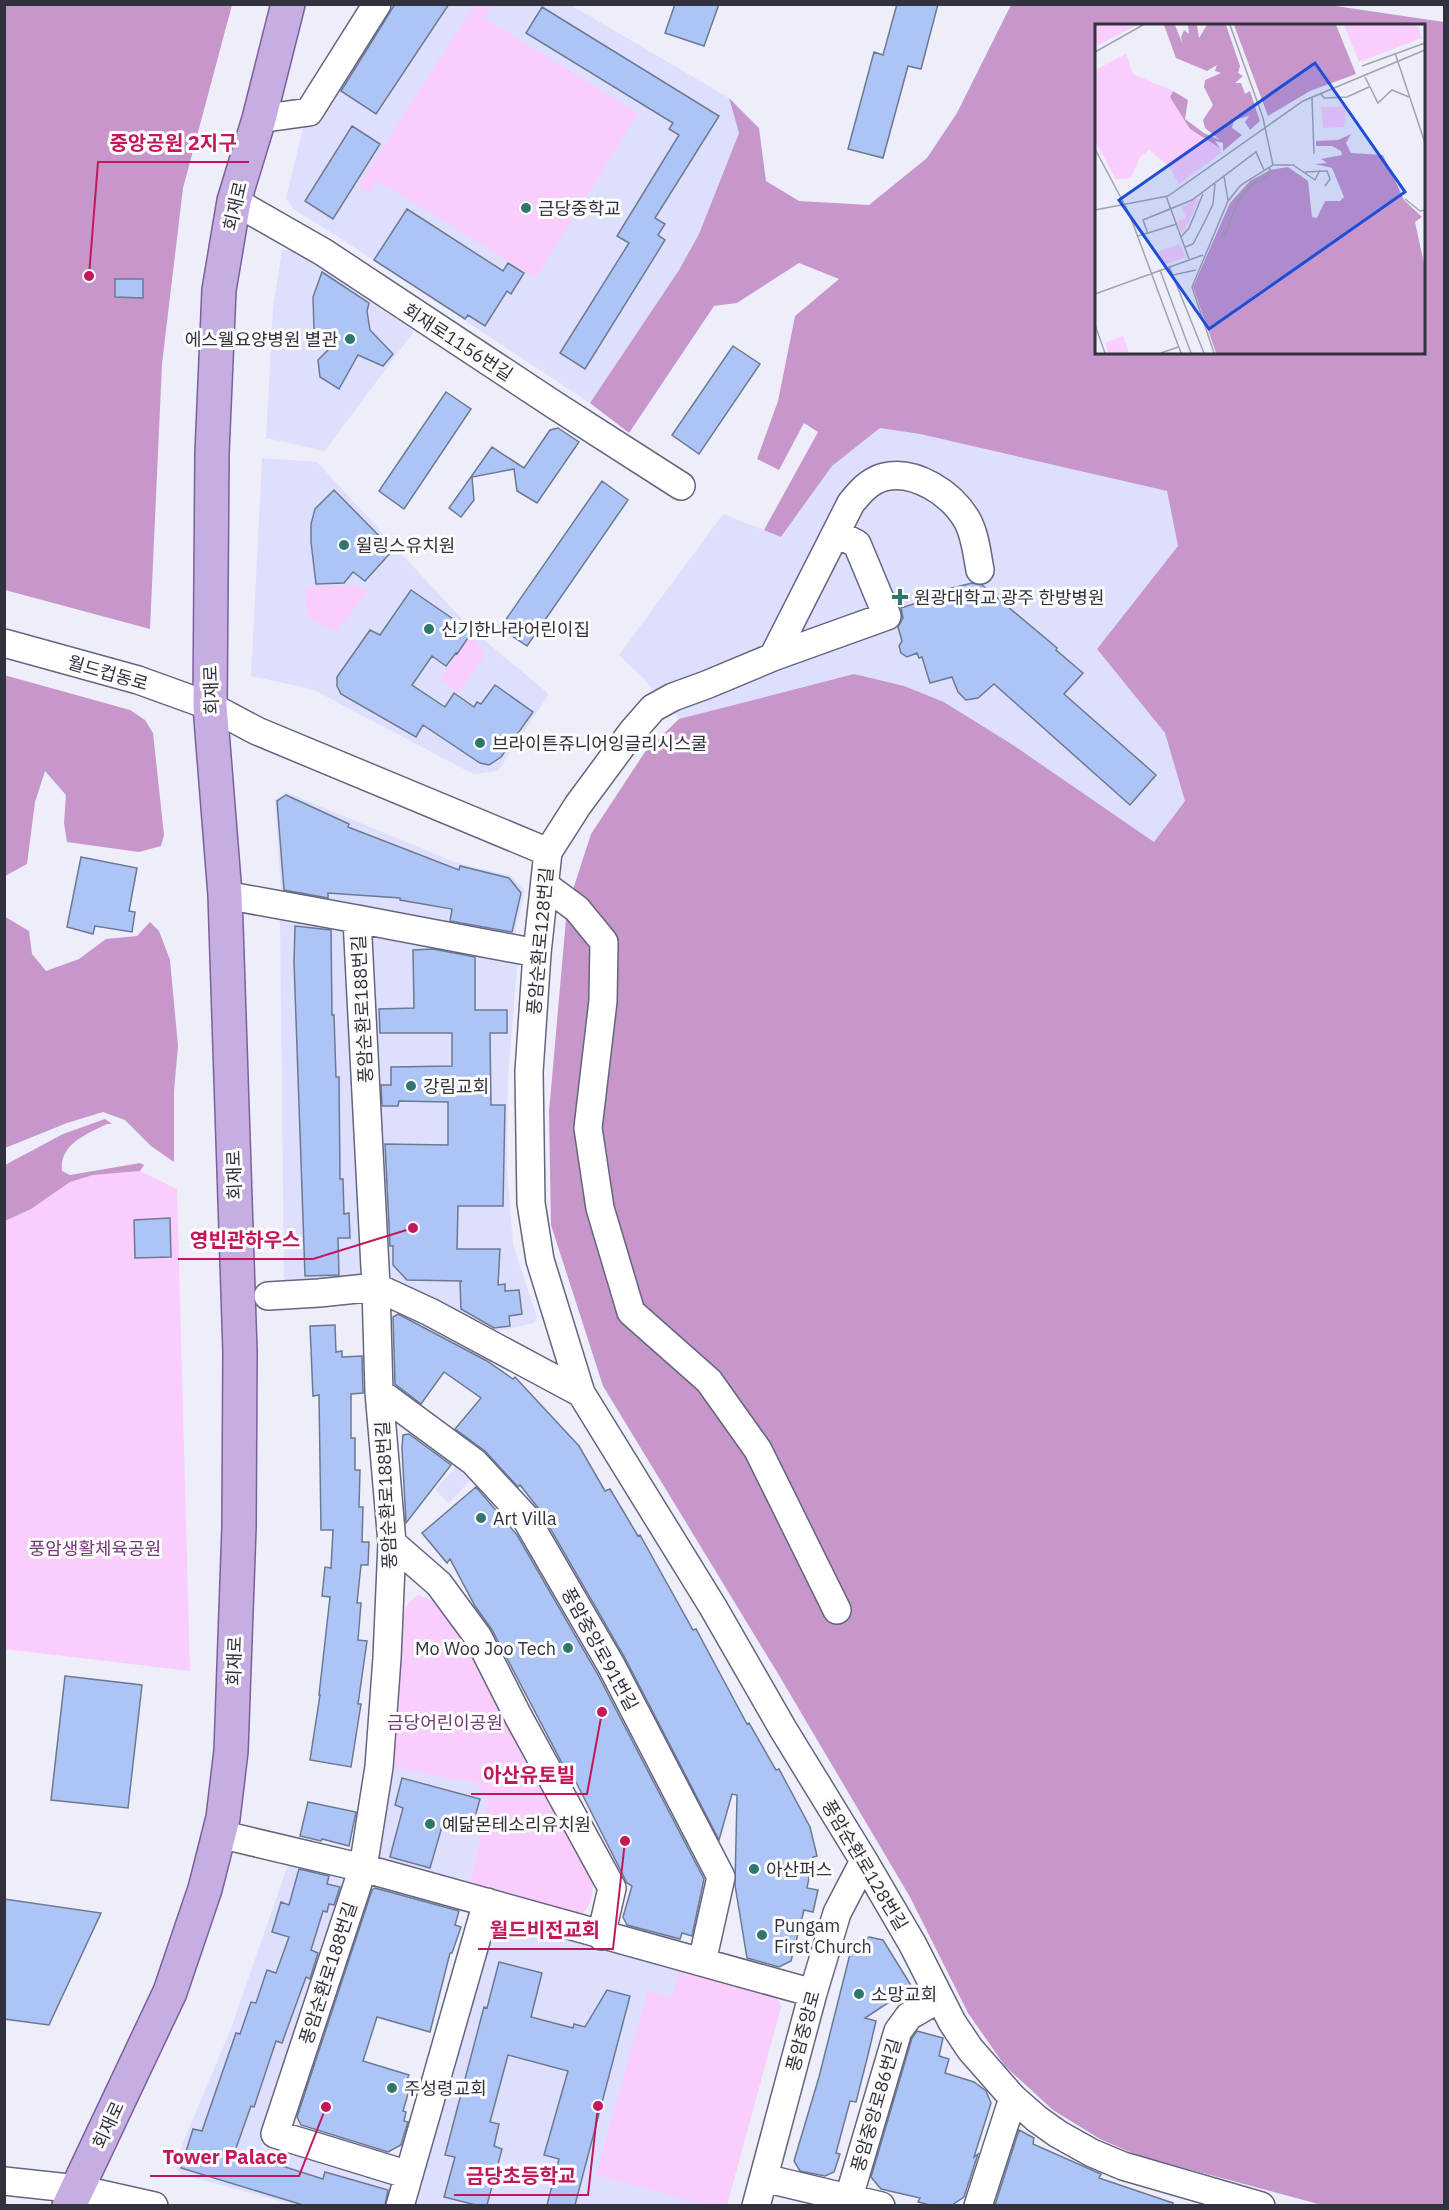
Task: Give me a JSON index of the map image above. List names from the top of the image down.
{
  "streets": {
    "main road": ["회재로"],
    "street": [
      "회재로1156번길",
      "월드컵동로",
      "풍암순환로128번길",
      "풍암순환로188번길",
      "풍암중앙로91번길",
      "풍암중앙로",
      "풍암중앙로86번길"
    ]
  },
  "crossings": [
    ["회재로", "회재로1156번길"],
    ["회재로", "월드컵동로"],
    ["회재로", "풍암순환로128번길"],
    ["월드컵동로", "풍암순환로128번길"],
    ["풍암순환로128번길", "풍암순환로188번길"],
    ["풍암순환로128번길", "풍암중앙로"],
    ["풍암순환로128번길", "풍암중앙로86번길"],
    ["풍암순환로188번길", "풍암중앙로91번길"],
    ["풍암중앙로", "풍암중앙로86번길"]
  ],
  "parks": ["풍암생활체육공원", "금당어린이공원"],
  "places": {
    "other": [
      "금당중학교",
      "중앙공원 2지구",
      "에스웰요양병원 별관",
      "윌링스유치원",
      "신기한나라어린이집",
      "브라이튼쥬니어잉글리시스쿨",
      "강림교회",
      "영빈관하우스",
      "Art Villa",
      "Mo Woo Joo Tech",
      "아산유토빌",
      "예닮몬테소리유치원",
      "월드비전교회",
      "아산퍼스",
      "Pungam First Church",
      "소망교회",
      "주성령교회",
      "금당초등학교",
      "Tower Palace"
    ],
    "health": ["원광대학교 광주 한방병원"]
  }
}
